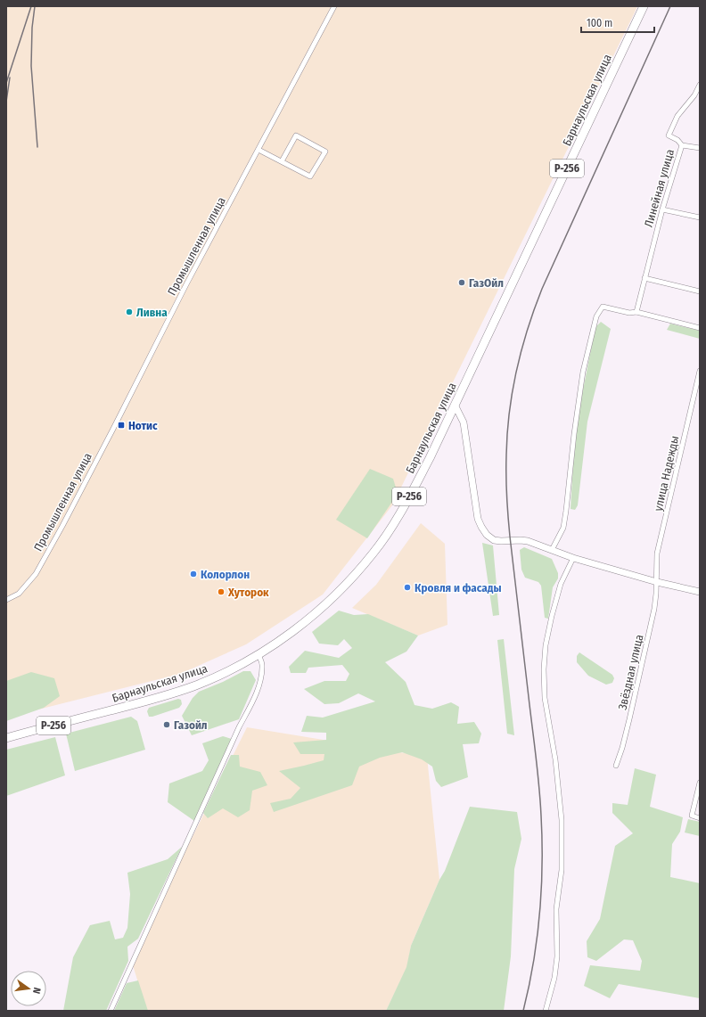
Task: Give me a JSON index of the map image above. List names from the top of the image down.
{
  "streets": {
    "highway": ["Барнаульская улица", "Р-256"],
    "street": [
      "Линейная улица",
      "Промышленная улица",
      "улица Надежды",
      "Звёздная улица"
    ]
  },
  "crossings": [
    ["улица Надежды", "Звёздная улица"]
  ],
  "places": {
    "other": [
      "ГазОйл",
      "Ливна",
      "Колорлон",
      "Кровля и фасады",
      "Хуторок",
      "Газойл"
    ],
    "transit": ["Нотис"]
  },
  "scale_bar": "100 m",
  "north": "right"
}
